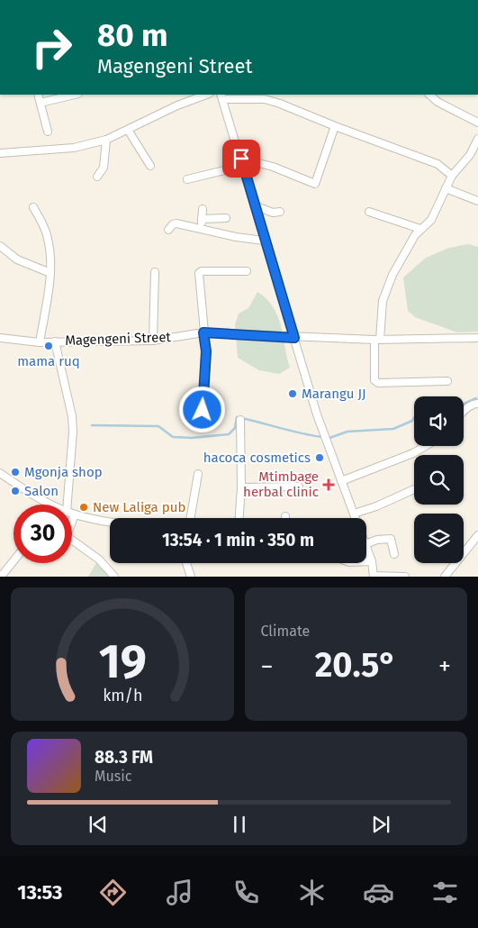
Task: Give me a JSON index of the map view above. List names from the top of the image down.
{
  "streets": {
    "street": ["Magengeni Street"]
  },
  "places": {
    "other": [
      "mama ruq",
      "Marangu JJ",
      "hacoca cosmetics",
      "Mgonja shop",
      "Salon",
      "New Laliga pub"
    ],
    "health": ["Mtimbage herbal clinic"]
  },
  "page": {
    "turn": ["80 m", "Magengeni Street"],
    "limit": "30",
    "trip": "13:54 · 1 min · 350 m",
    "tile": "Climate",
    "heat": ["−", "20.5°", "+"],
    "song": ["88.3 FM", "Music"],
    "tabs": "13:53",
    "gauge": ["19", "km/h"]
  }
}
